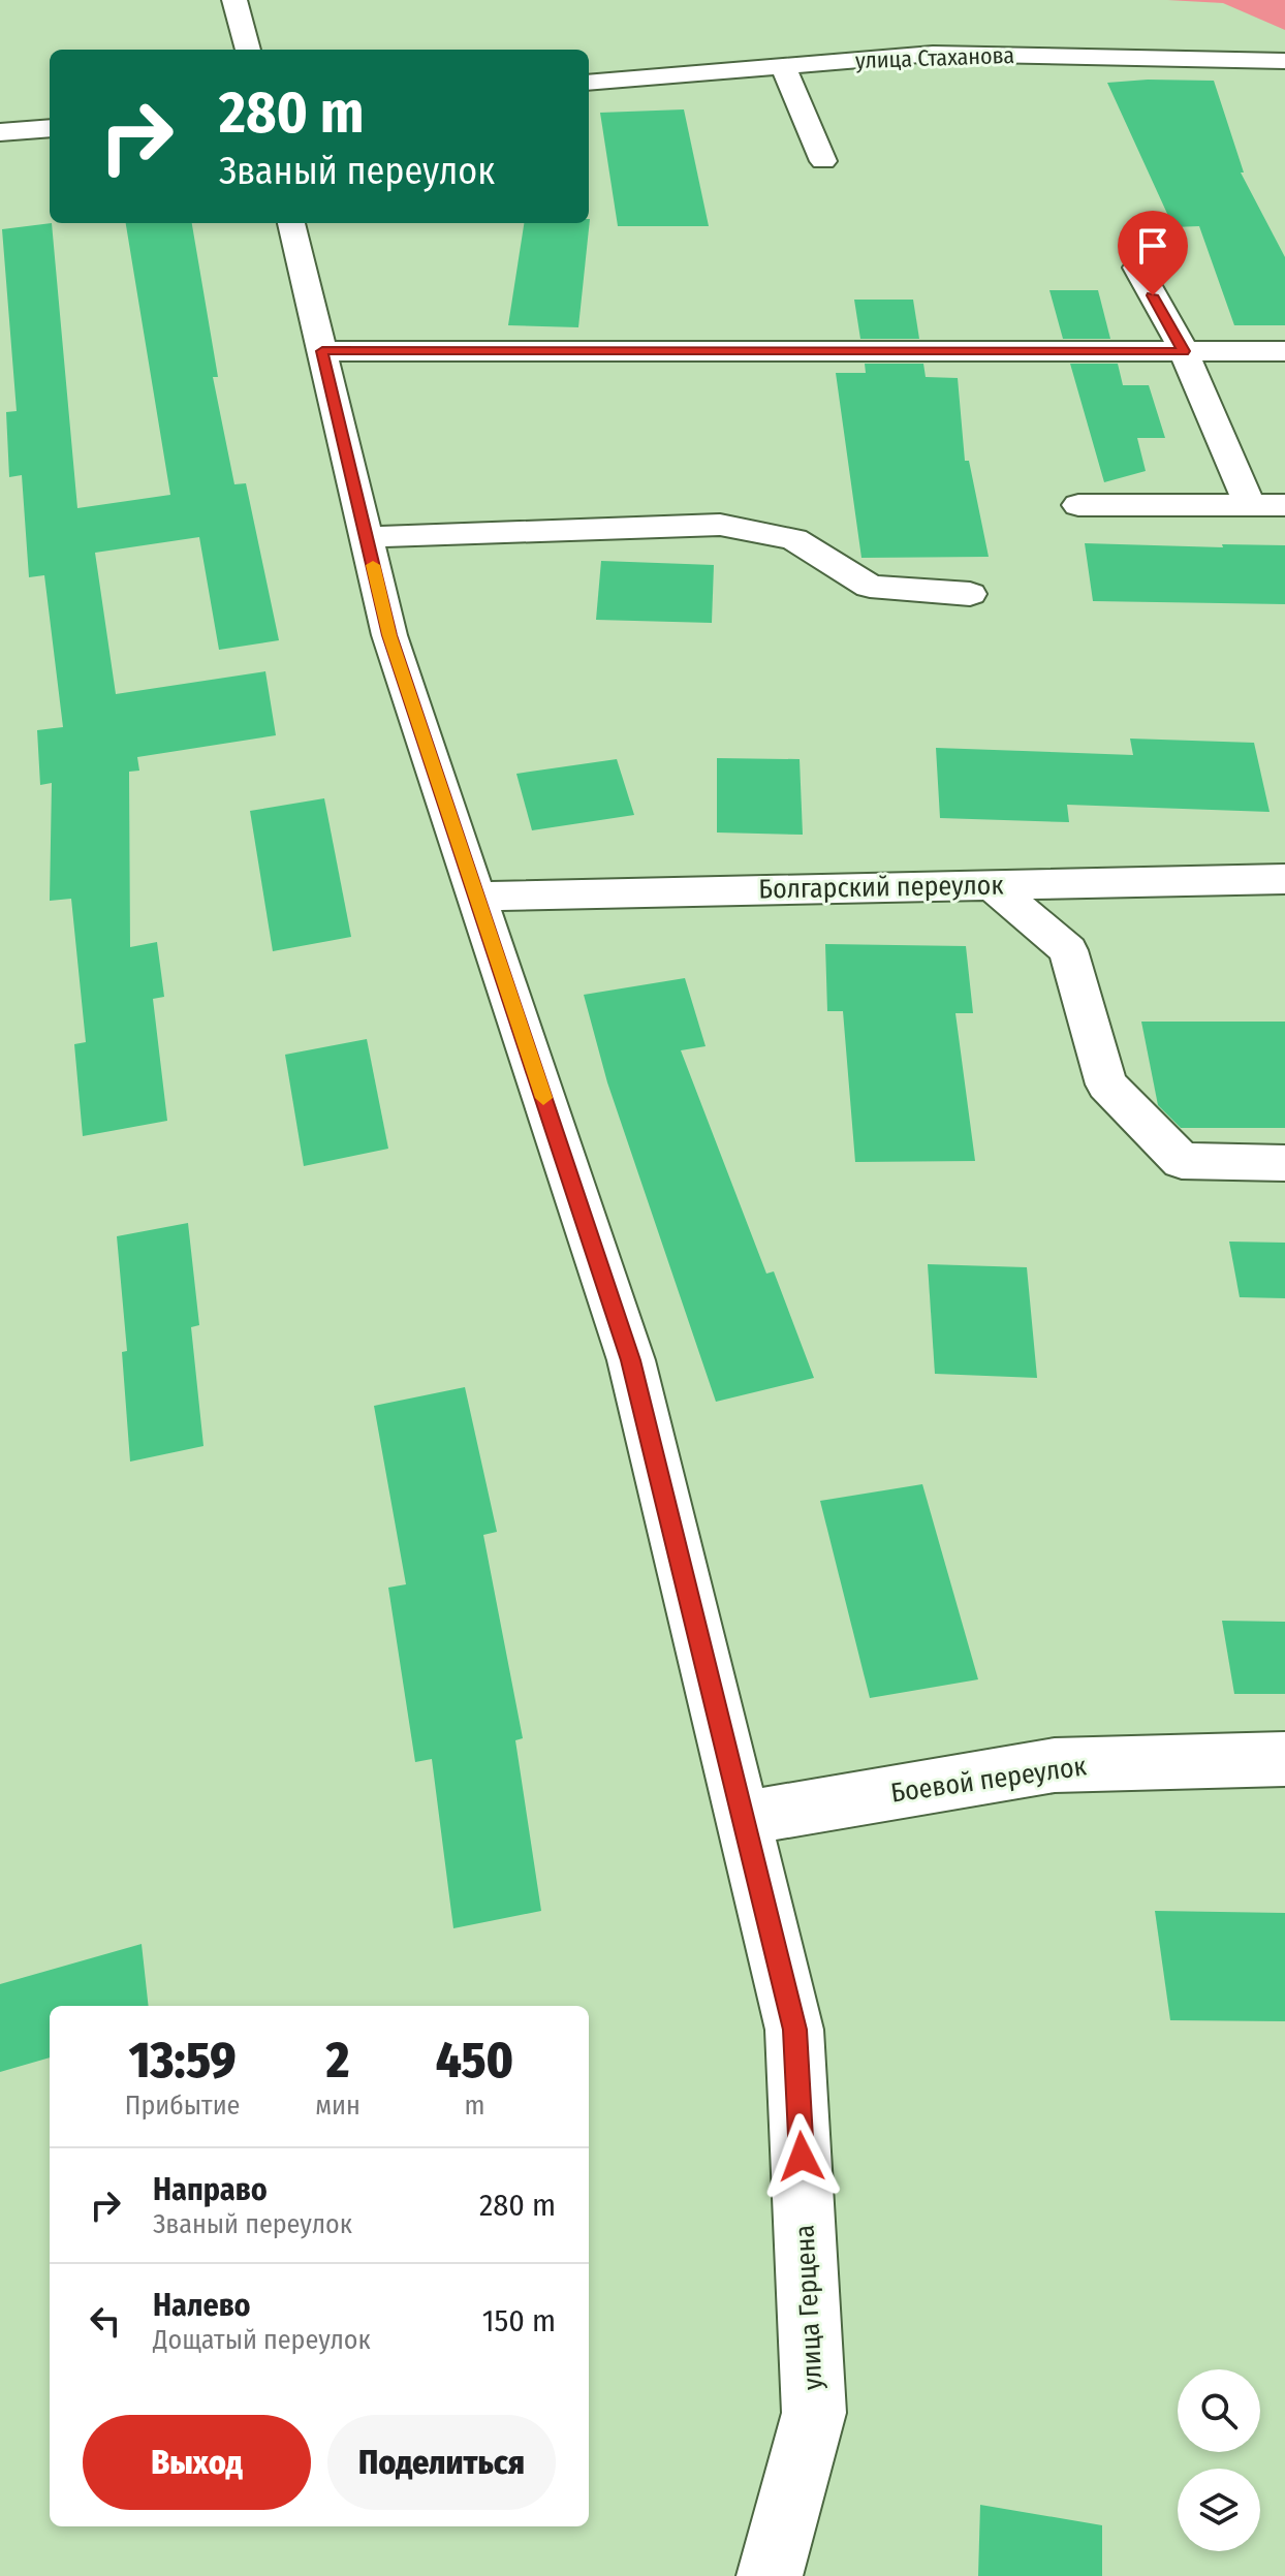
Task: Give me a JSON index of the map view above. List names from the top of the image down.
{
  "streets": {
    "street": [
      "улица Стаханова",
      "Болгарский переулок",
      "Боевой переулок",
      "улица Герцена"
    ]
  },
  "crossings": [
    ["Болгарский переулок", "улица Герцена"],
    ["Боевой переулок", "улица Герцена"]
  ],
  "page": {
    "turn": ["280 m", "Званый переулок"],
    "eta": [
      "13:59",
      "Прибытие",
      "2",
      "мин",
      "450",
      "m"
    ],
    "list": [
      {
        "name": "Направо",
        "note": "Званый переулок",
        "value": "280 m"
      },
      {
        "name": "Налево",
        "note": "Дощатый переулок",
        "value": "150 m"
      }
    ],
    "buttons": ["Выход", "Поделиться"]
  }
}
